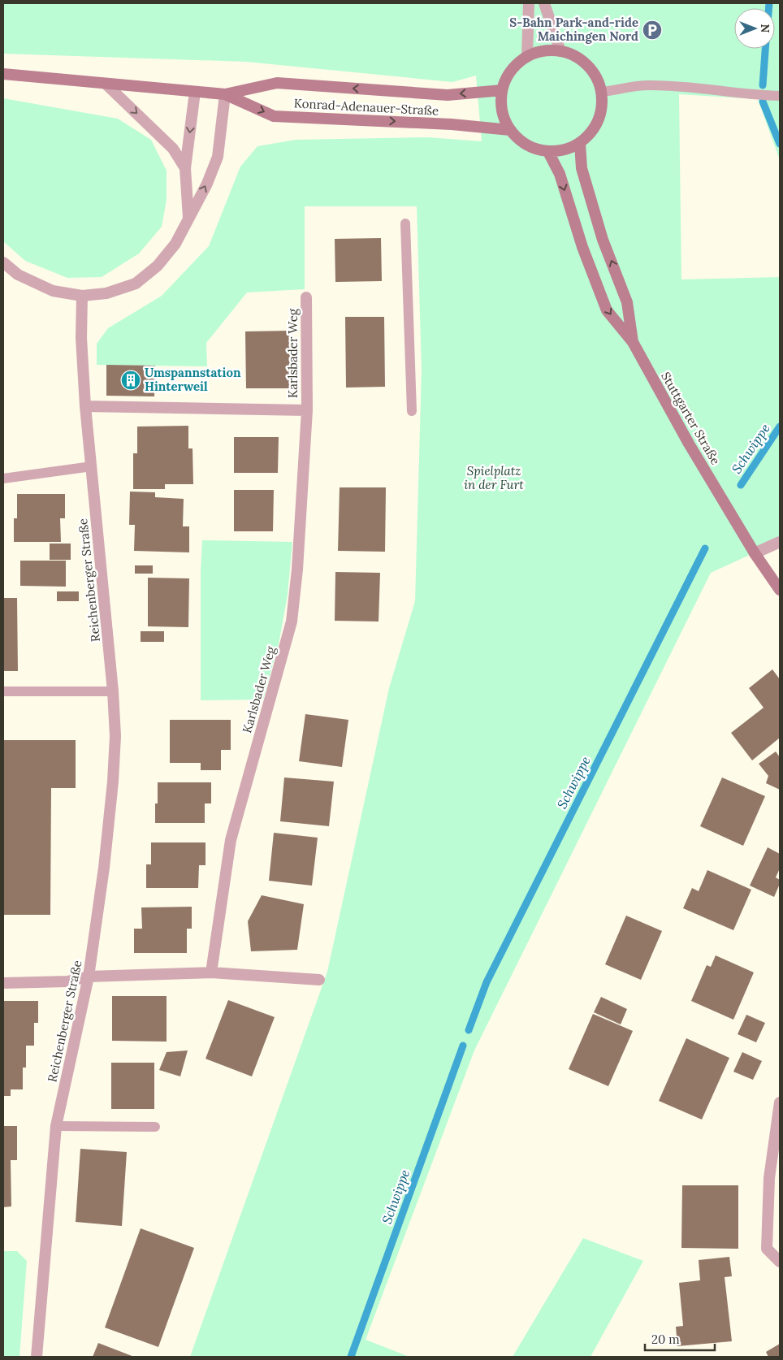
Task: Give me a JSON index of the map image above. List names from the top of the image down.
{
  "streets": {
    "main road": ["Konrad-Adenauer-Straße", "Stuttgarter Straße"],
    "street": ["Karlsbader Weg", "Reichenberger Straße"]
  },
  "crossings": [
    ["Konrad-Adenauer-Straße", "Stuttgarter Straße"],
    ["Karlsbader Weg", "Reichenberger Straße"]
  ],
  "water": ["Schwippe"],
  "parks": ["Spielplatz in der Furt"],
  "places": {
    "parking": ["S-Bahn Park-and-ride Maichingen Nord"],
    "building": ["Umspannstation Hinterweil"]
  },
  "scale_bar": "20 m",
  "north": "right"
}
